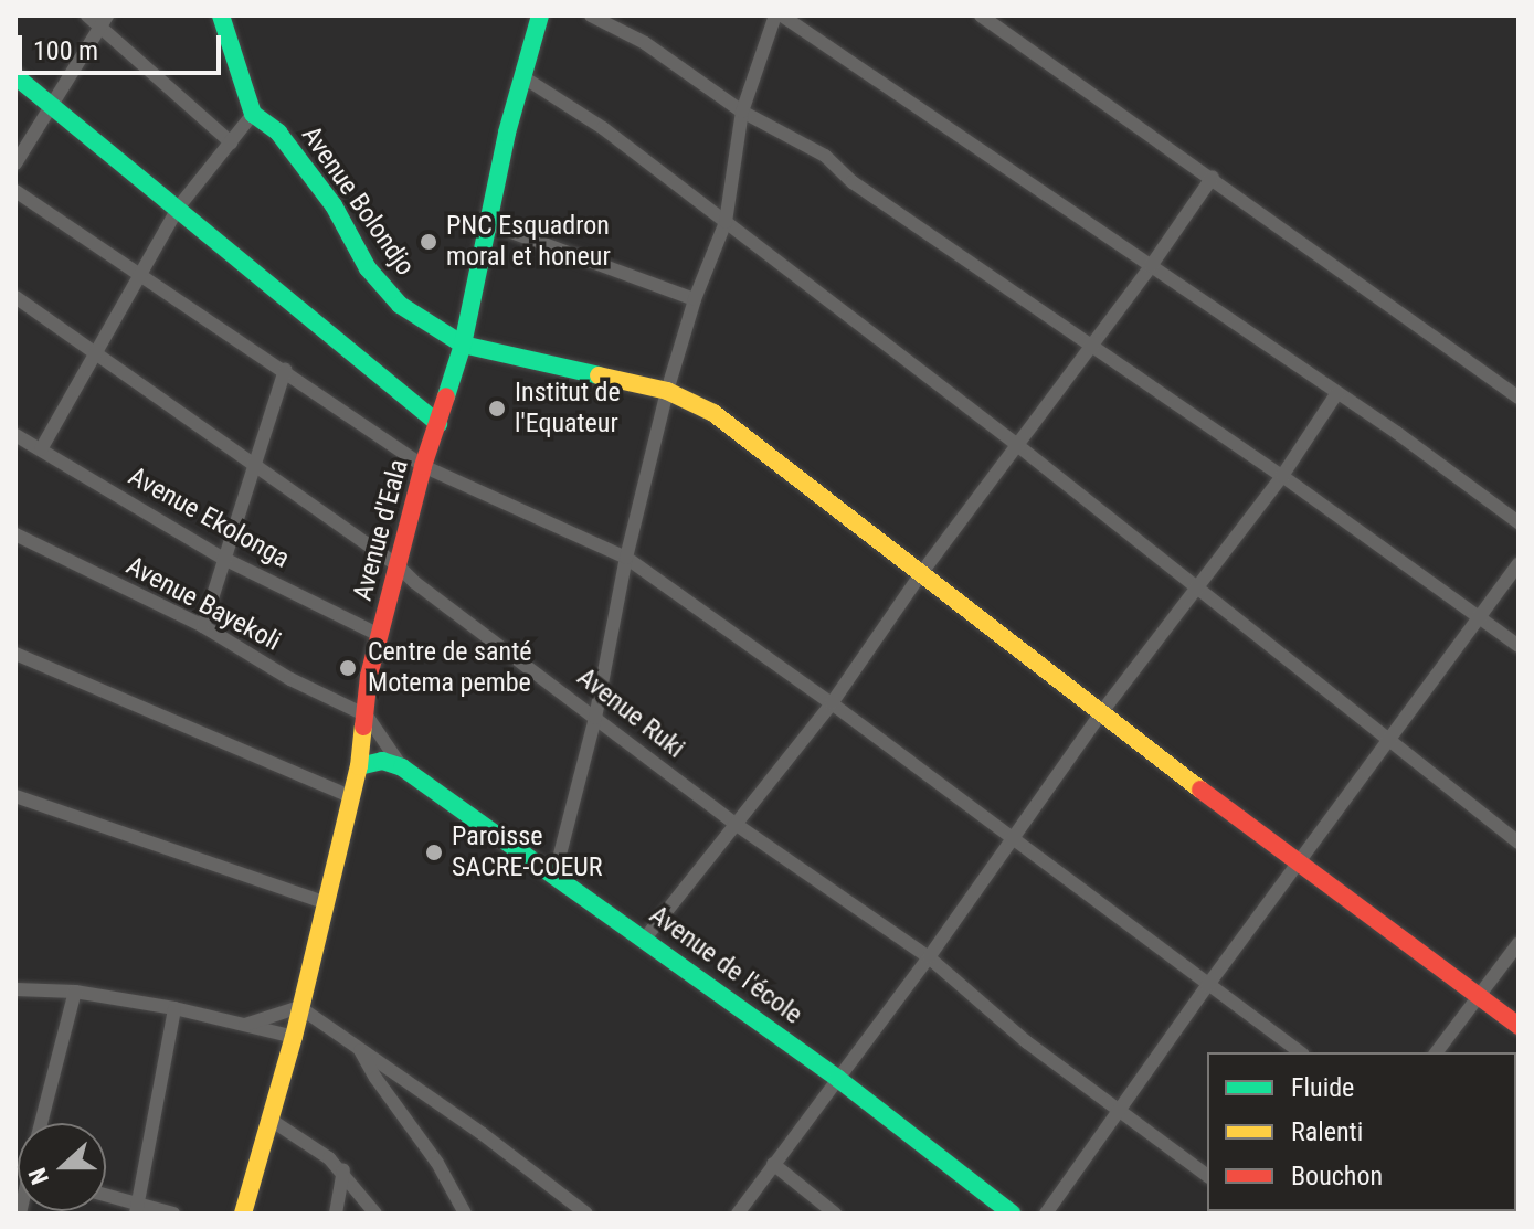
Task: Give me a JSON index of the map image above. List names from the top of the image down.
{
  "streets": {
    "street": [
      "Avenue Bolondjo",
      "Avenue Ekolonga",
      "Avenue d'Eala",
      "Avenue Bayekoli",
      "Avenue Ruki",
      "Avenue de l'école"
    ]
  },
  "crossings": [
    ["Avenue Bolondjo", "Avenue d'Eala"],
    ["Avenue Ekolonga", "Avenue d'Eala"],
    ["Avenue d'Eala", "Avenue Bayekoli"],
    ["Avenue d'Eala", "Avenue Ruki"]
  ],
  "places": [
    "PNC Esquadron moral et honeur",
    "Institut de l'Equateur",
    "Centre de santé Motema pembe",
    "Paroisse SACRE-COEUR"
  ],
  "legend": ["Fluide", "Ralenti", "Bouchon"],
  "scale_bar": "100 m",
  "north": "left"
}
